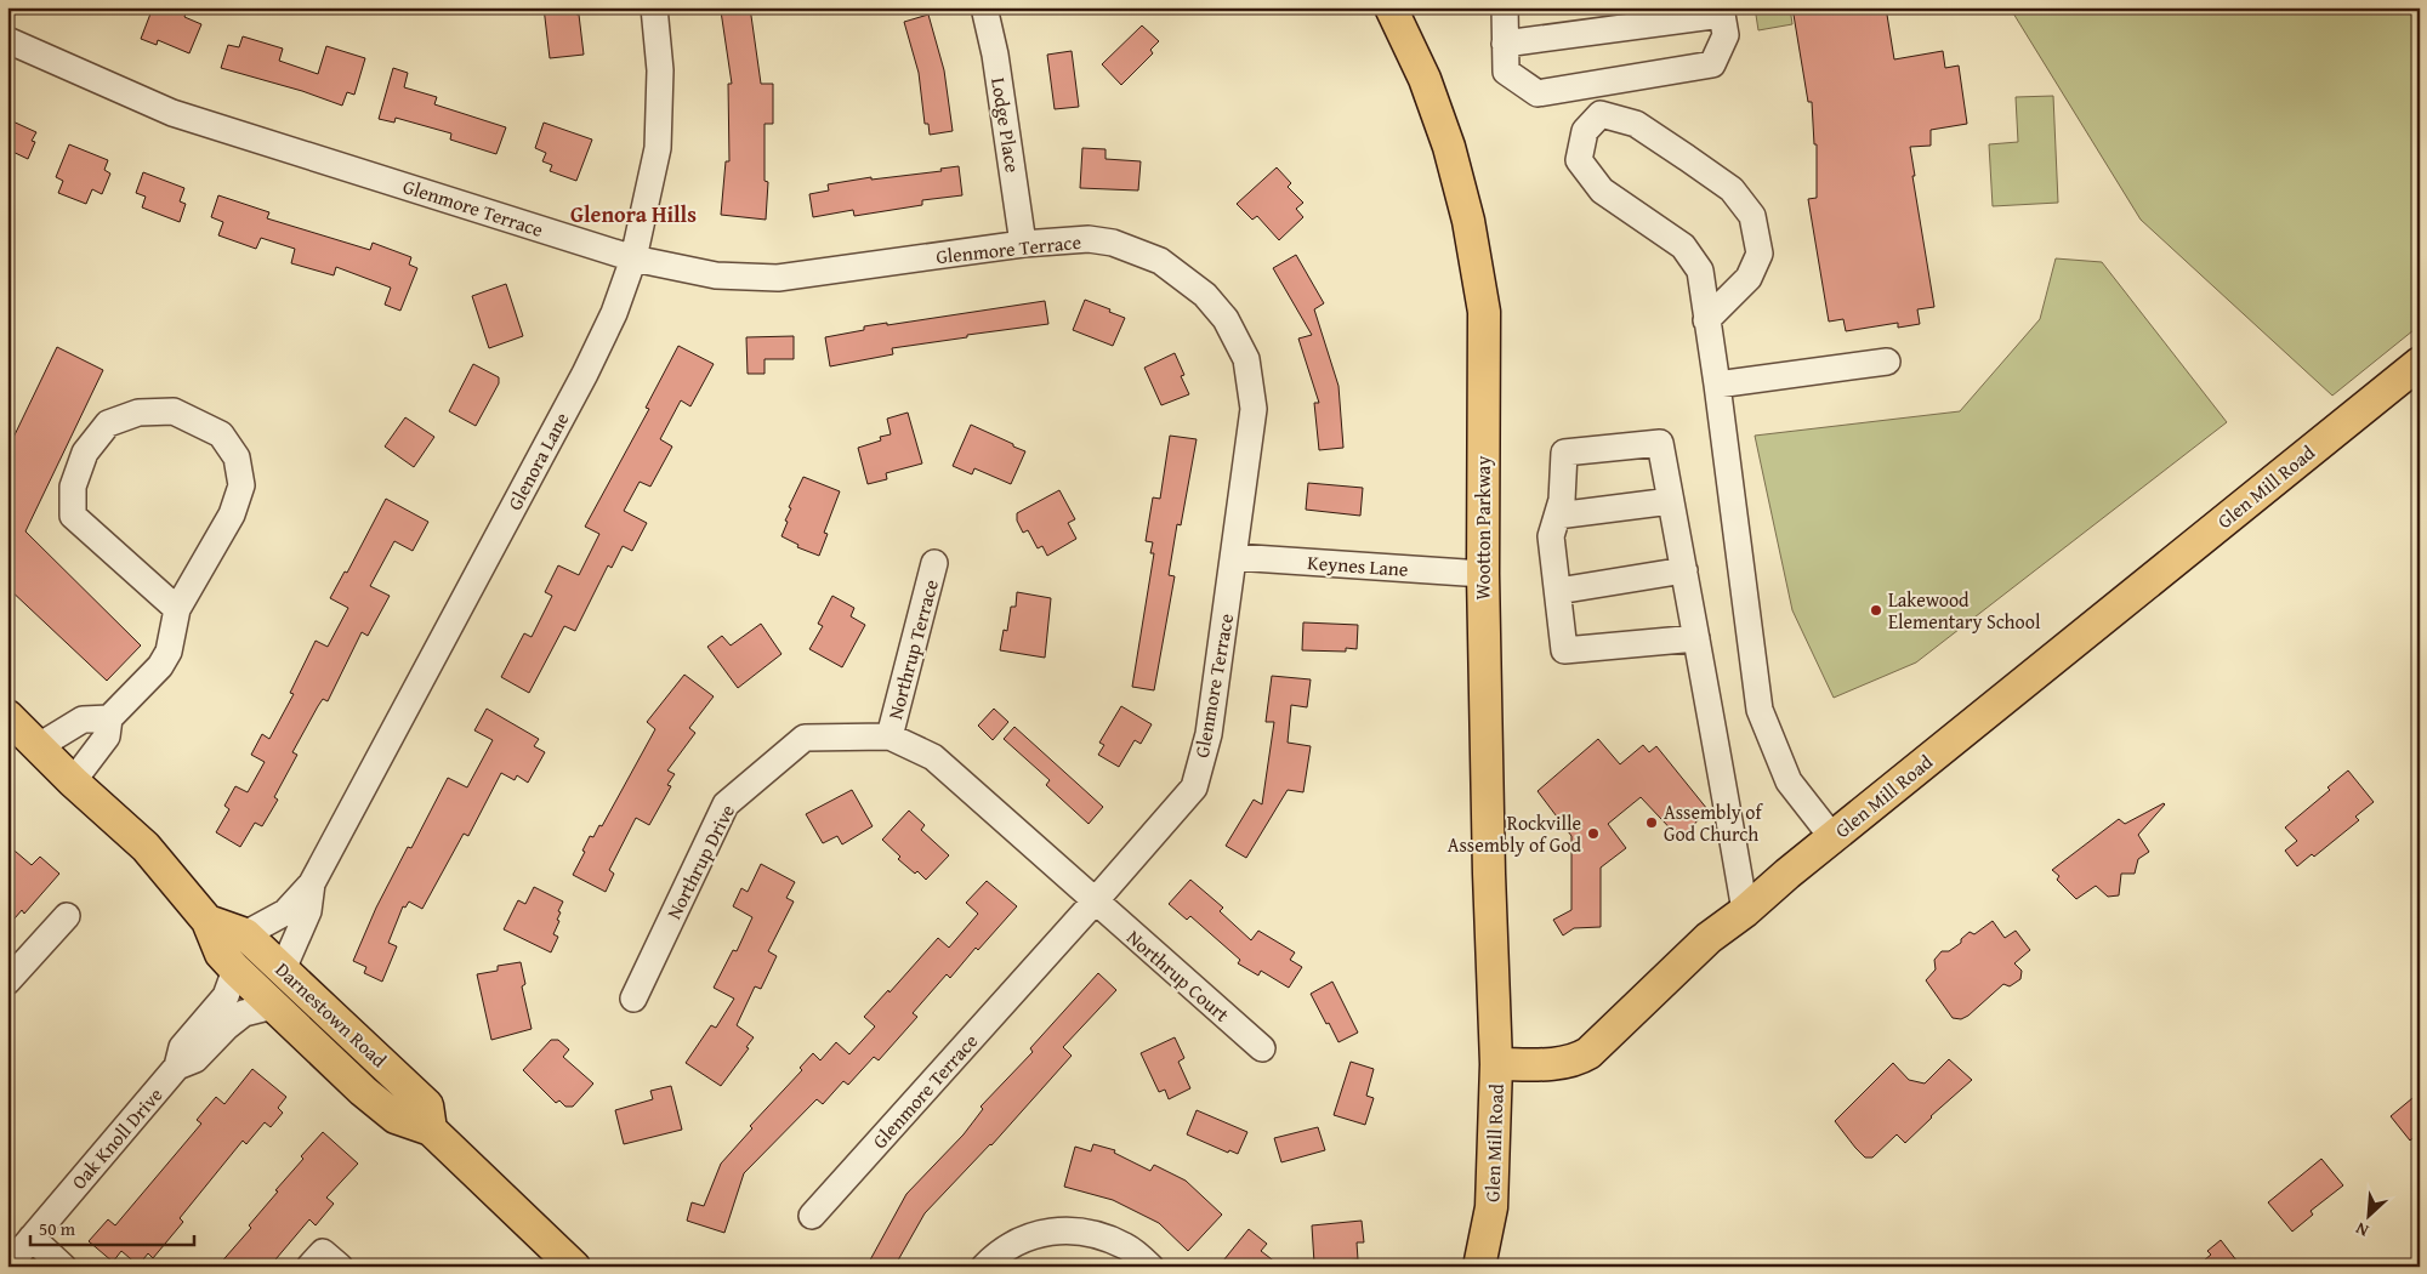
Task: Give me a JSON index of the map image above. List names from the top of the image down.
{
  "streets": {
    "main road": ["Glen Mill Road", "Wootton Parkway", "Darnestown Road"],
    "street": [
      "Lodge Place",
      "Glenmore Terrace",
      "Glenora Lane",
      "Keynes Lane",
      "Northrup Terrace",
      "Northrup Drive",
      "Northrup Court",
      "Oak Knoll Drive"
    ]
  },
  "crossings": [
    ["Lodge Place", "Glenmore Terrace"],
    ["Glenmore Terrace", "Glenora Lane"],
    ["Glenmore Terrace", "Keynes Lane"],
    ["Glenmore Terrace", "Northrup Drive"],
    ["Glenmore Terrace", "Northrup Court"],
    ["Glenora Lane", "Darnestown Road"],
    ["Glen Mill Road", "Wootton Parkway"],
    ["Wootton Parkway", "Keynes Lane"],
    ["Northrup Terrace", "Northrup Drive"],
    ["Northrup Drive", "Northrup Court"],
    ["Darnestown Road", "Oak Knoll Drive"]
  ],
  "districts": ["Glenora Hills"],
  "places": ["Lakewood Elementary School", "Assembly of God Church", "Rockville Assembly of God"],
  "scale_bar": "50 m",
  "north": "bottom left"
}
